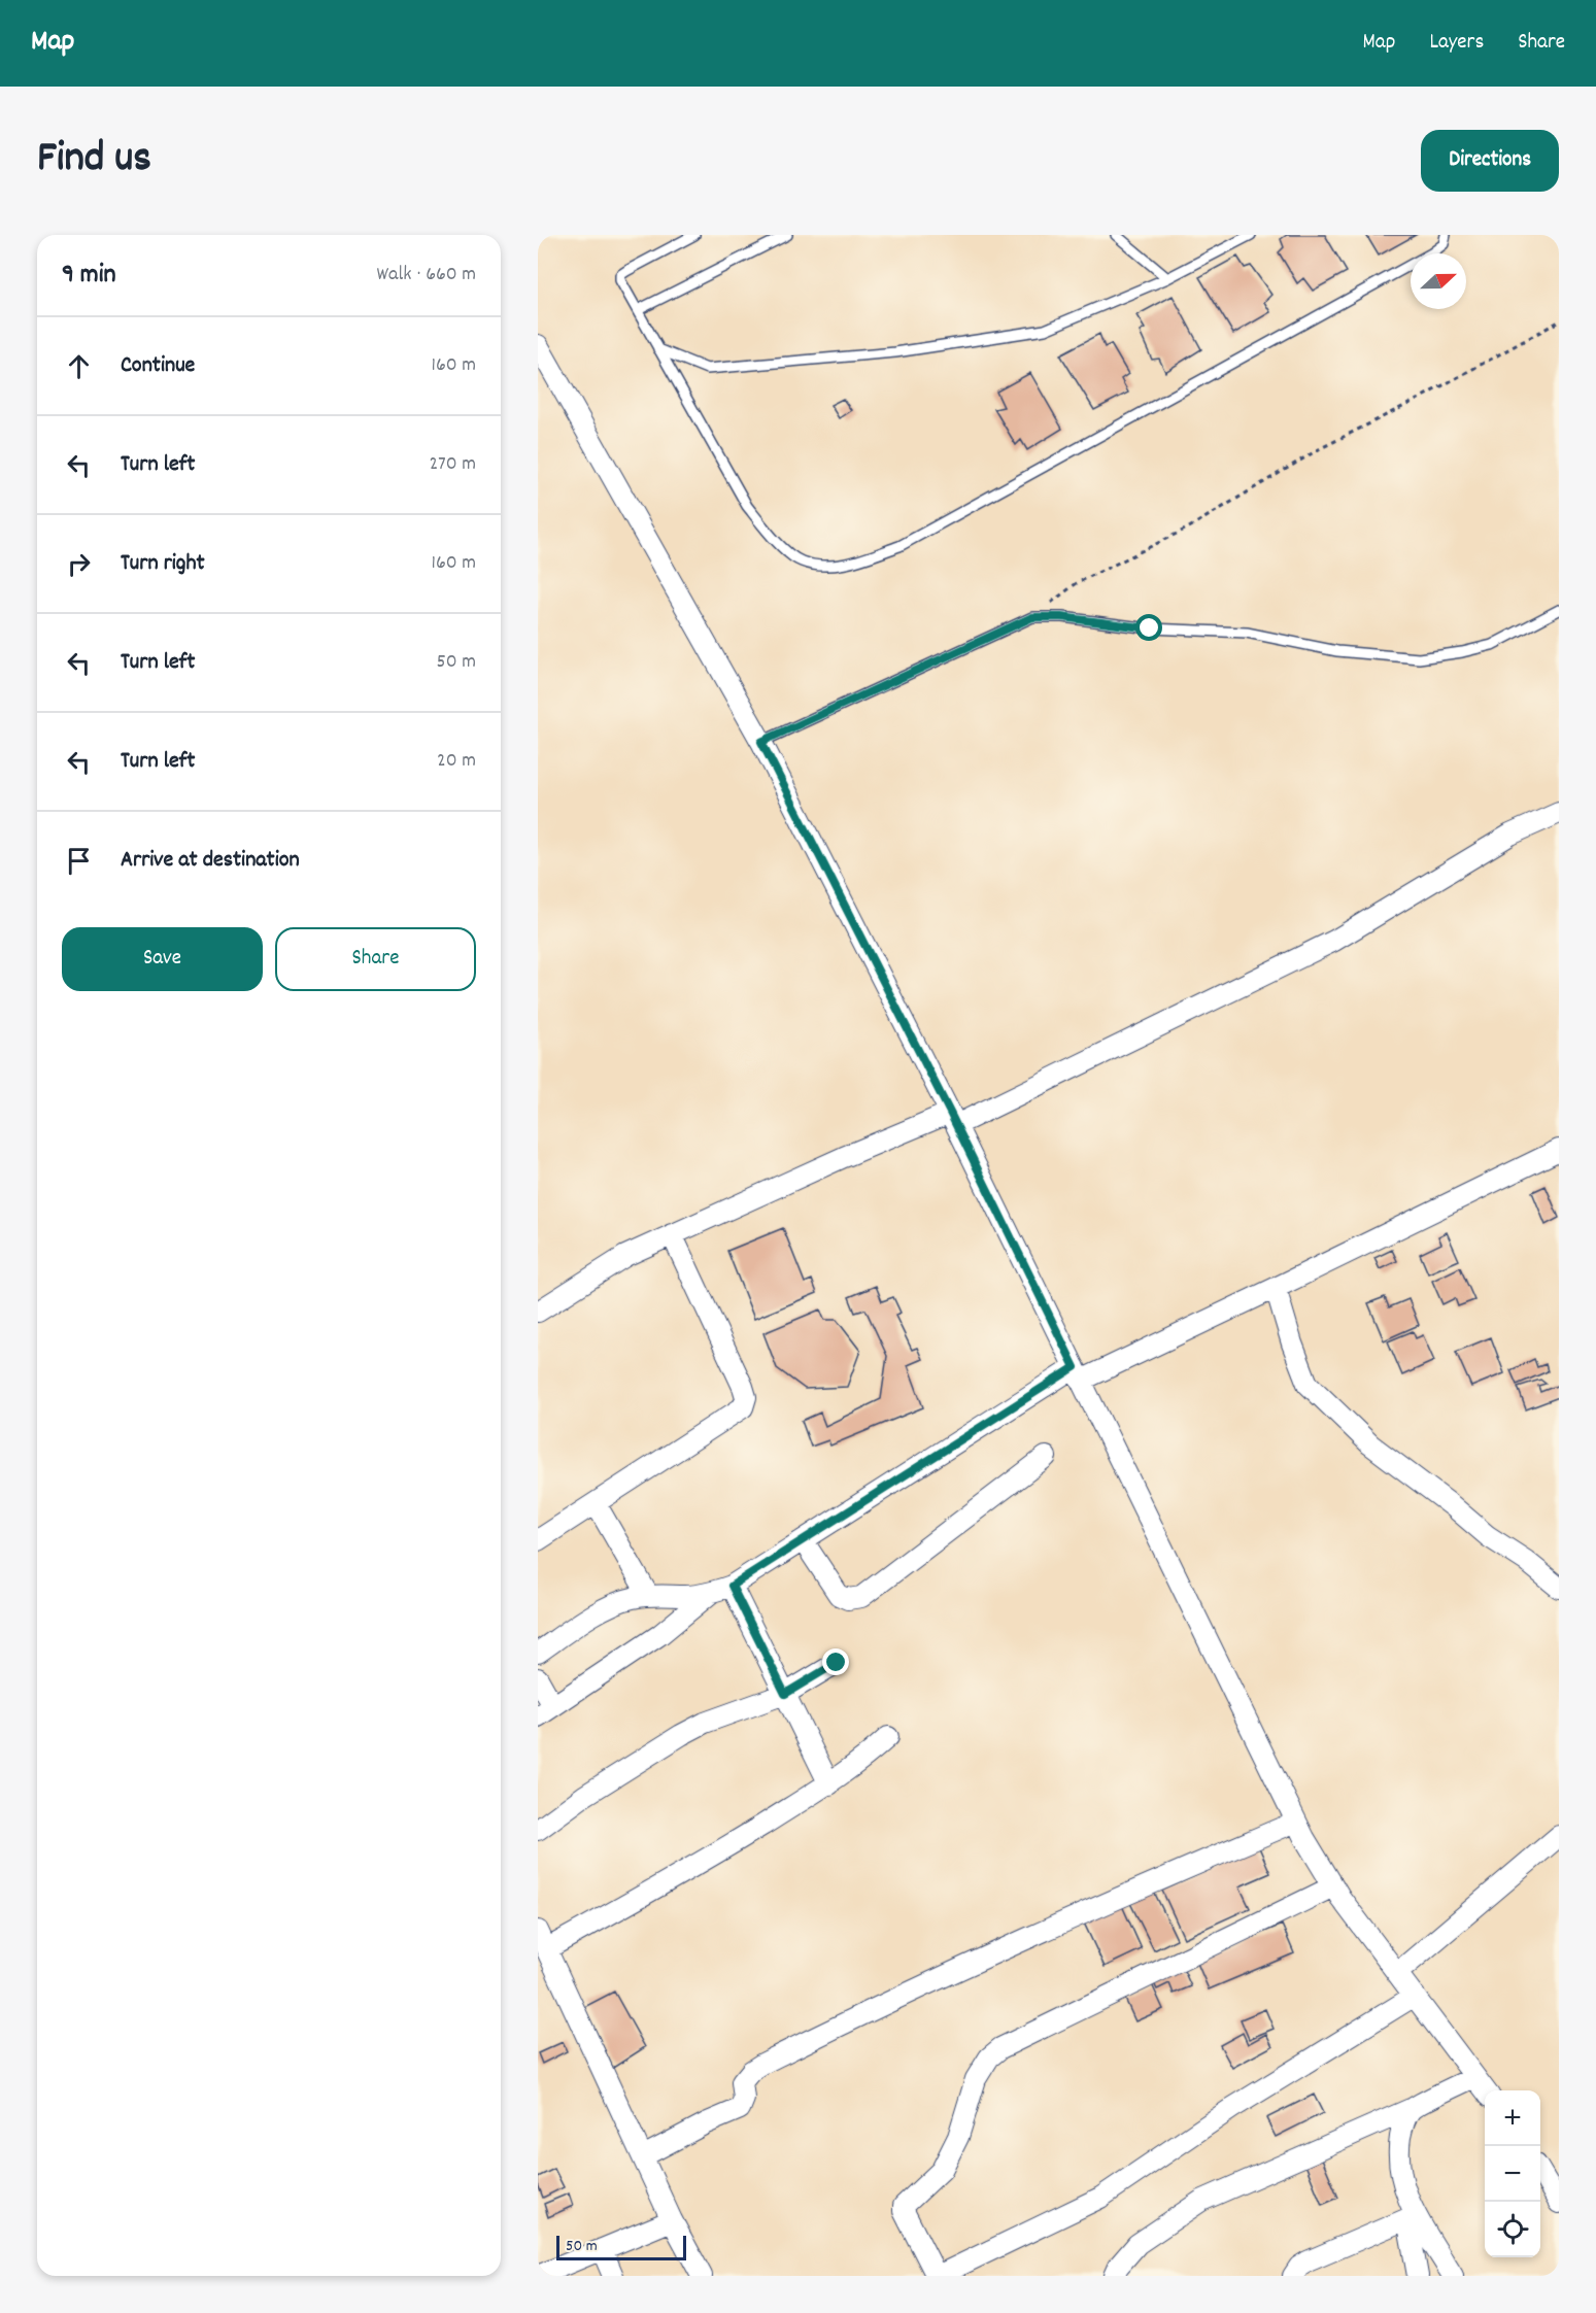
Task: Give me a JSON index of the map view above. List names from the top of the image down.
{
  "scale_bar": "50 m",
  "north": "right",
  "page": {
    "header": "Map",
    "nav": ["Map", "Layers", "Share"],
    "title": "Find us",
    "buttons": [
      "Directions",
      ["Save", "Share"]
    ],
    "heading": ["9 min", "Walk · 660 m"],
    "list": [
      ["Continue", "160 m"],
      ["Turn left", "270 m"],
      ["Turn right", "160 m"],
      ["Turn left", "50 m"],
      ["Turn left", "20 m"],
      "Arrive at destination"
    ],
    "map_buttons": ["+", "−"],
    "scale": "50 m"
  }
}
